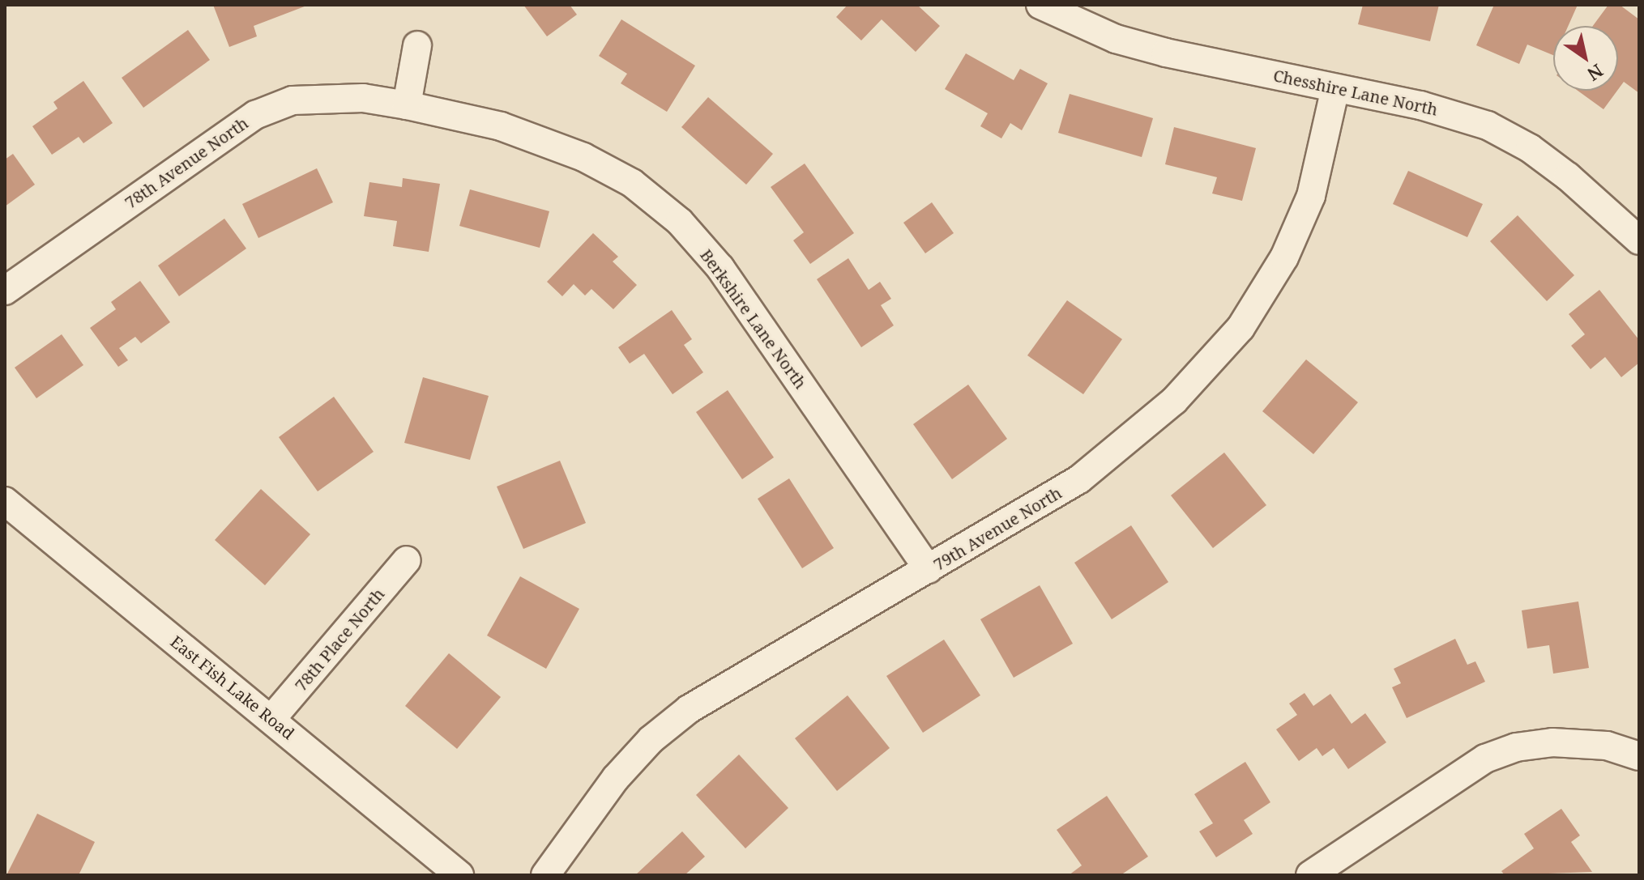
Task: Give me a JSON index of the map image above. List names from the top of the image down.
{
  "streets": {
    "street": [
      "Chesshire Lane North",
      "78th Avenue North",
      "Berkshire Lane North",
      "79th Avenue North",
      "78th Place North",
      "East Fish Lake Road"
    ]
  },
  "crossings": [
    ["Chesshire Lane North", "79th Avenue North"],
    ["78th Avenue North", "Berkshire Lane North"],
    ["Berkshire Lane North", "79th Avenue North"],
    ["78th Place North", "East Fish Lake Road"]
  ],
  "north": "bottom right"
}
